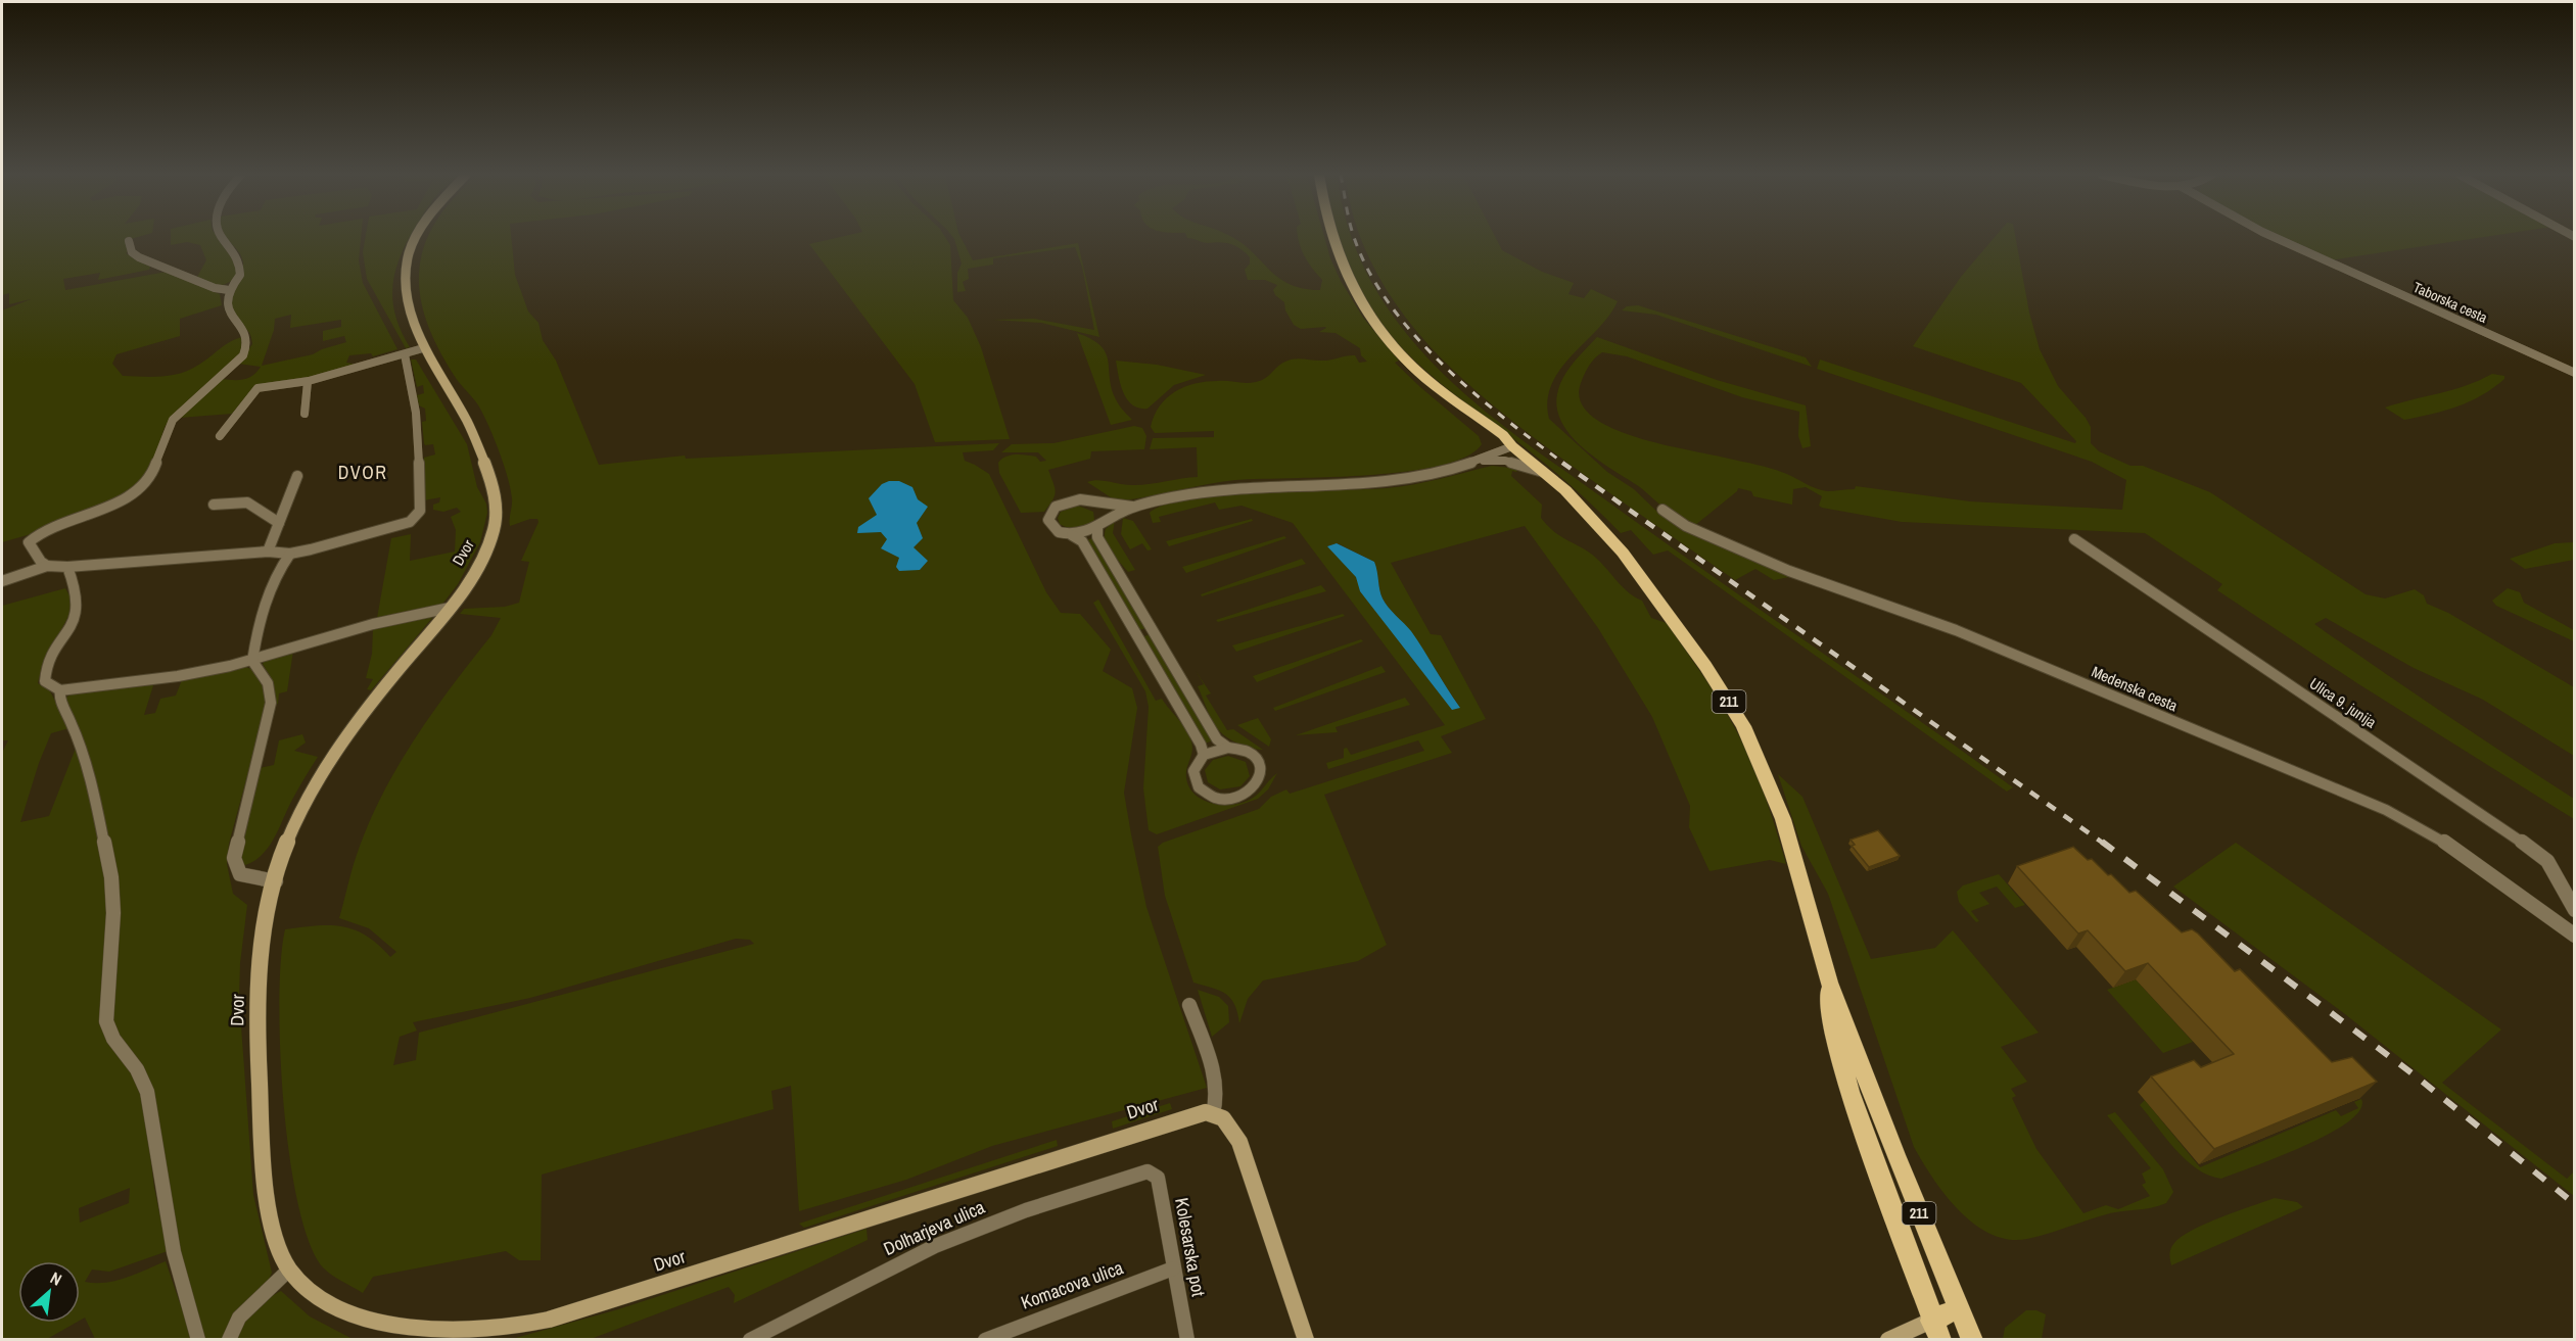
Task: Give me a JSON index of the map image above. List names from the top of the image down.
{
  "streets": {
    "main road": ["211"],
    "street": [
      "Taborska cesta",
      "Dvor",
      "Medenska cesta",
      "Ulica 9. junija",
      "Dolharjeva ulica",
      "Kolesarska pot",
      "Komacova ulica"
    ]
  },
  "crossings": [
    ["Dolharjeva ulica", "Kolesarska pot"],
    ["Kolesarska pot", "Komacova ulica"]
  ],
  "districts": ["DVOR"],
  "north": "top right"
}
